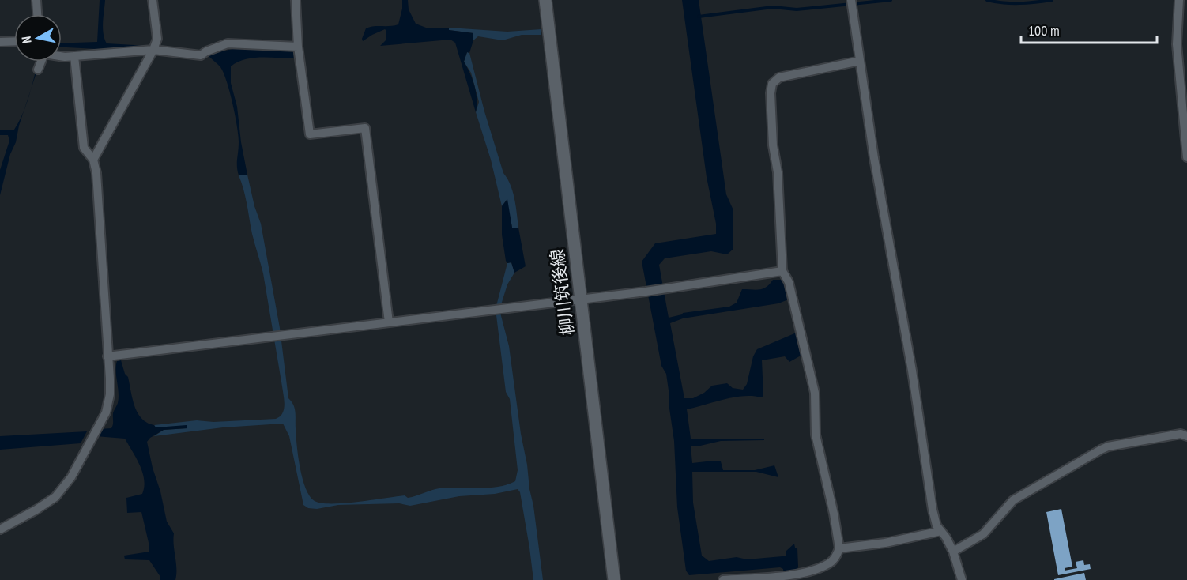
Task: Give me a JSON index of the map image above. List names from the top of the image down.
{
  "streets": {
    "main road": ["柳川筑後線"]
  },
  "scale_bar": "100 m",
  "north": "left"
}
